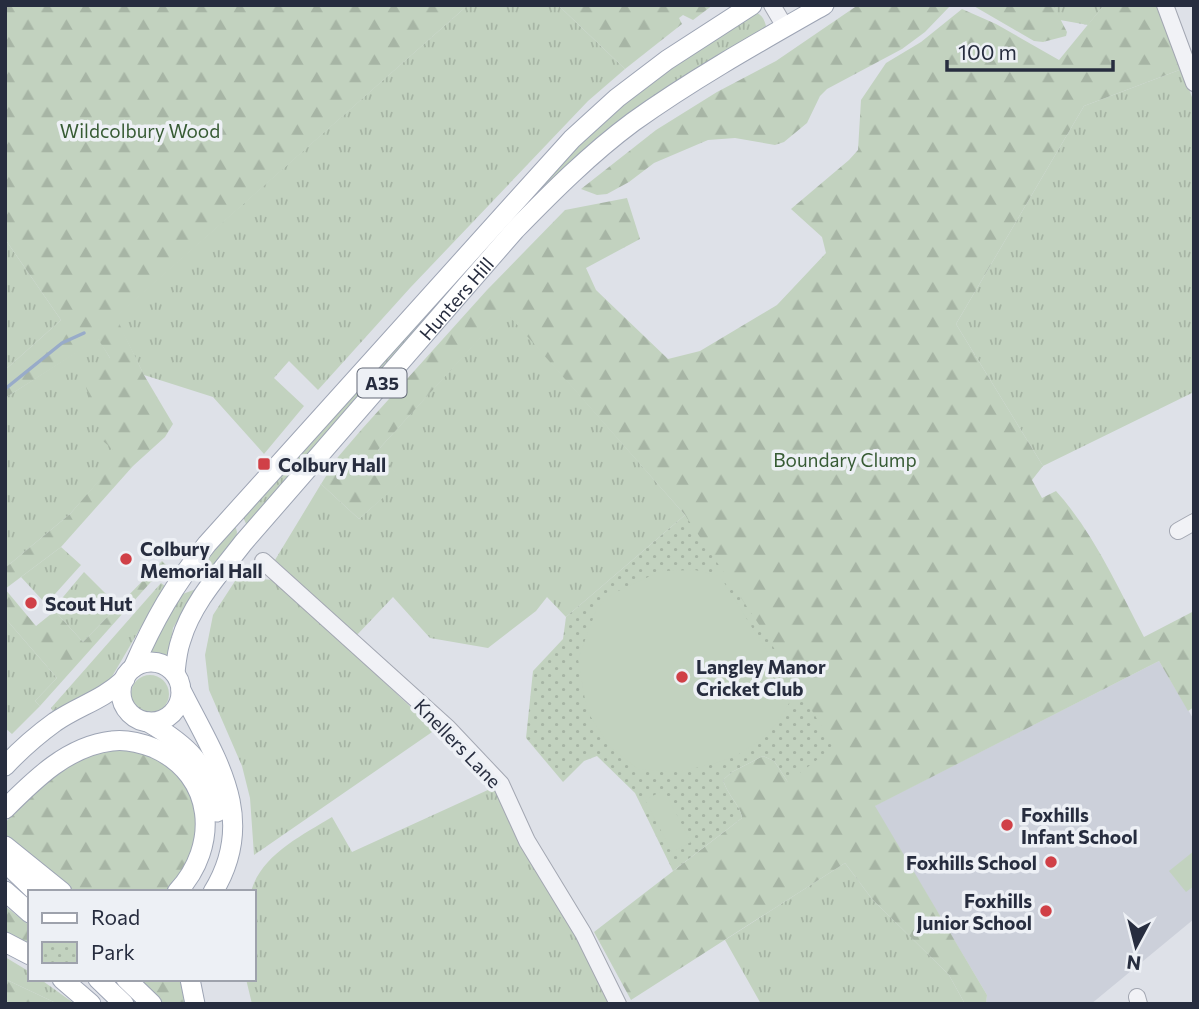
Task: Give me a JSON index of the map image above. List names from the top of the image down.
{
  "streets": {
    "main road": ["Hunters Hill", "A35"],
    "street": ["Knellers Lane"]
  },
  "crossings": [
    ["Hunters Hill", "A35"]
  ],
  "parks": ["Wildcolbury Wood", "Boundary Clump"],
  "places": {
    "transit": ["Colbury Hall"],
    "other": [
      "Colbury Memorial Hall",
      "Scout Hut",
      "Langley Manor Cricket Club",
      "Foxhills Infant School",
      "Foxhills School",
      "Foxhills Junior School"
    ]
  },
  "legend": ["Road", "Park"],
  "scale_bar": "100 m",
  "north": "bottom"
}
